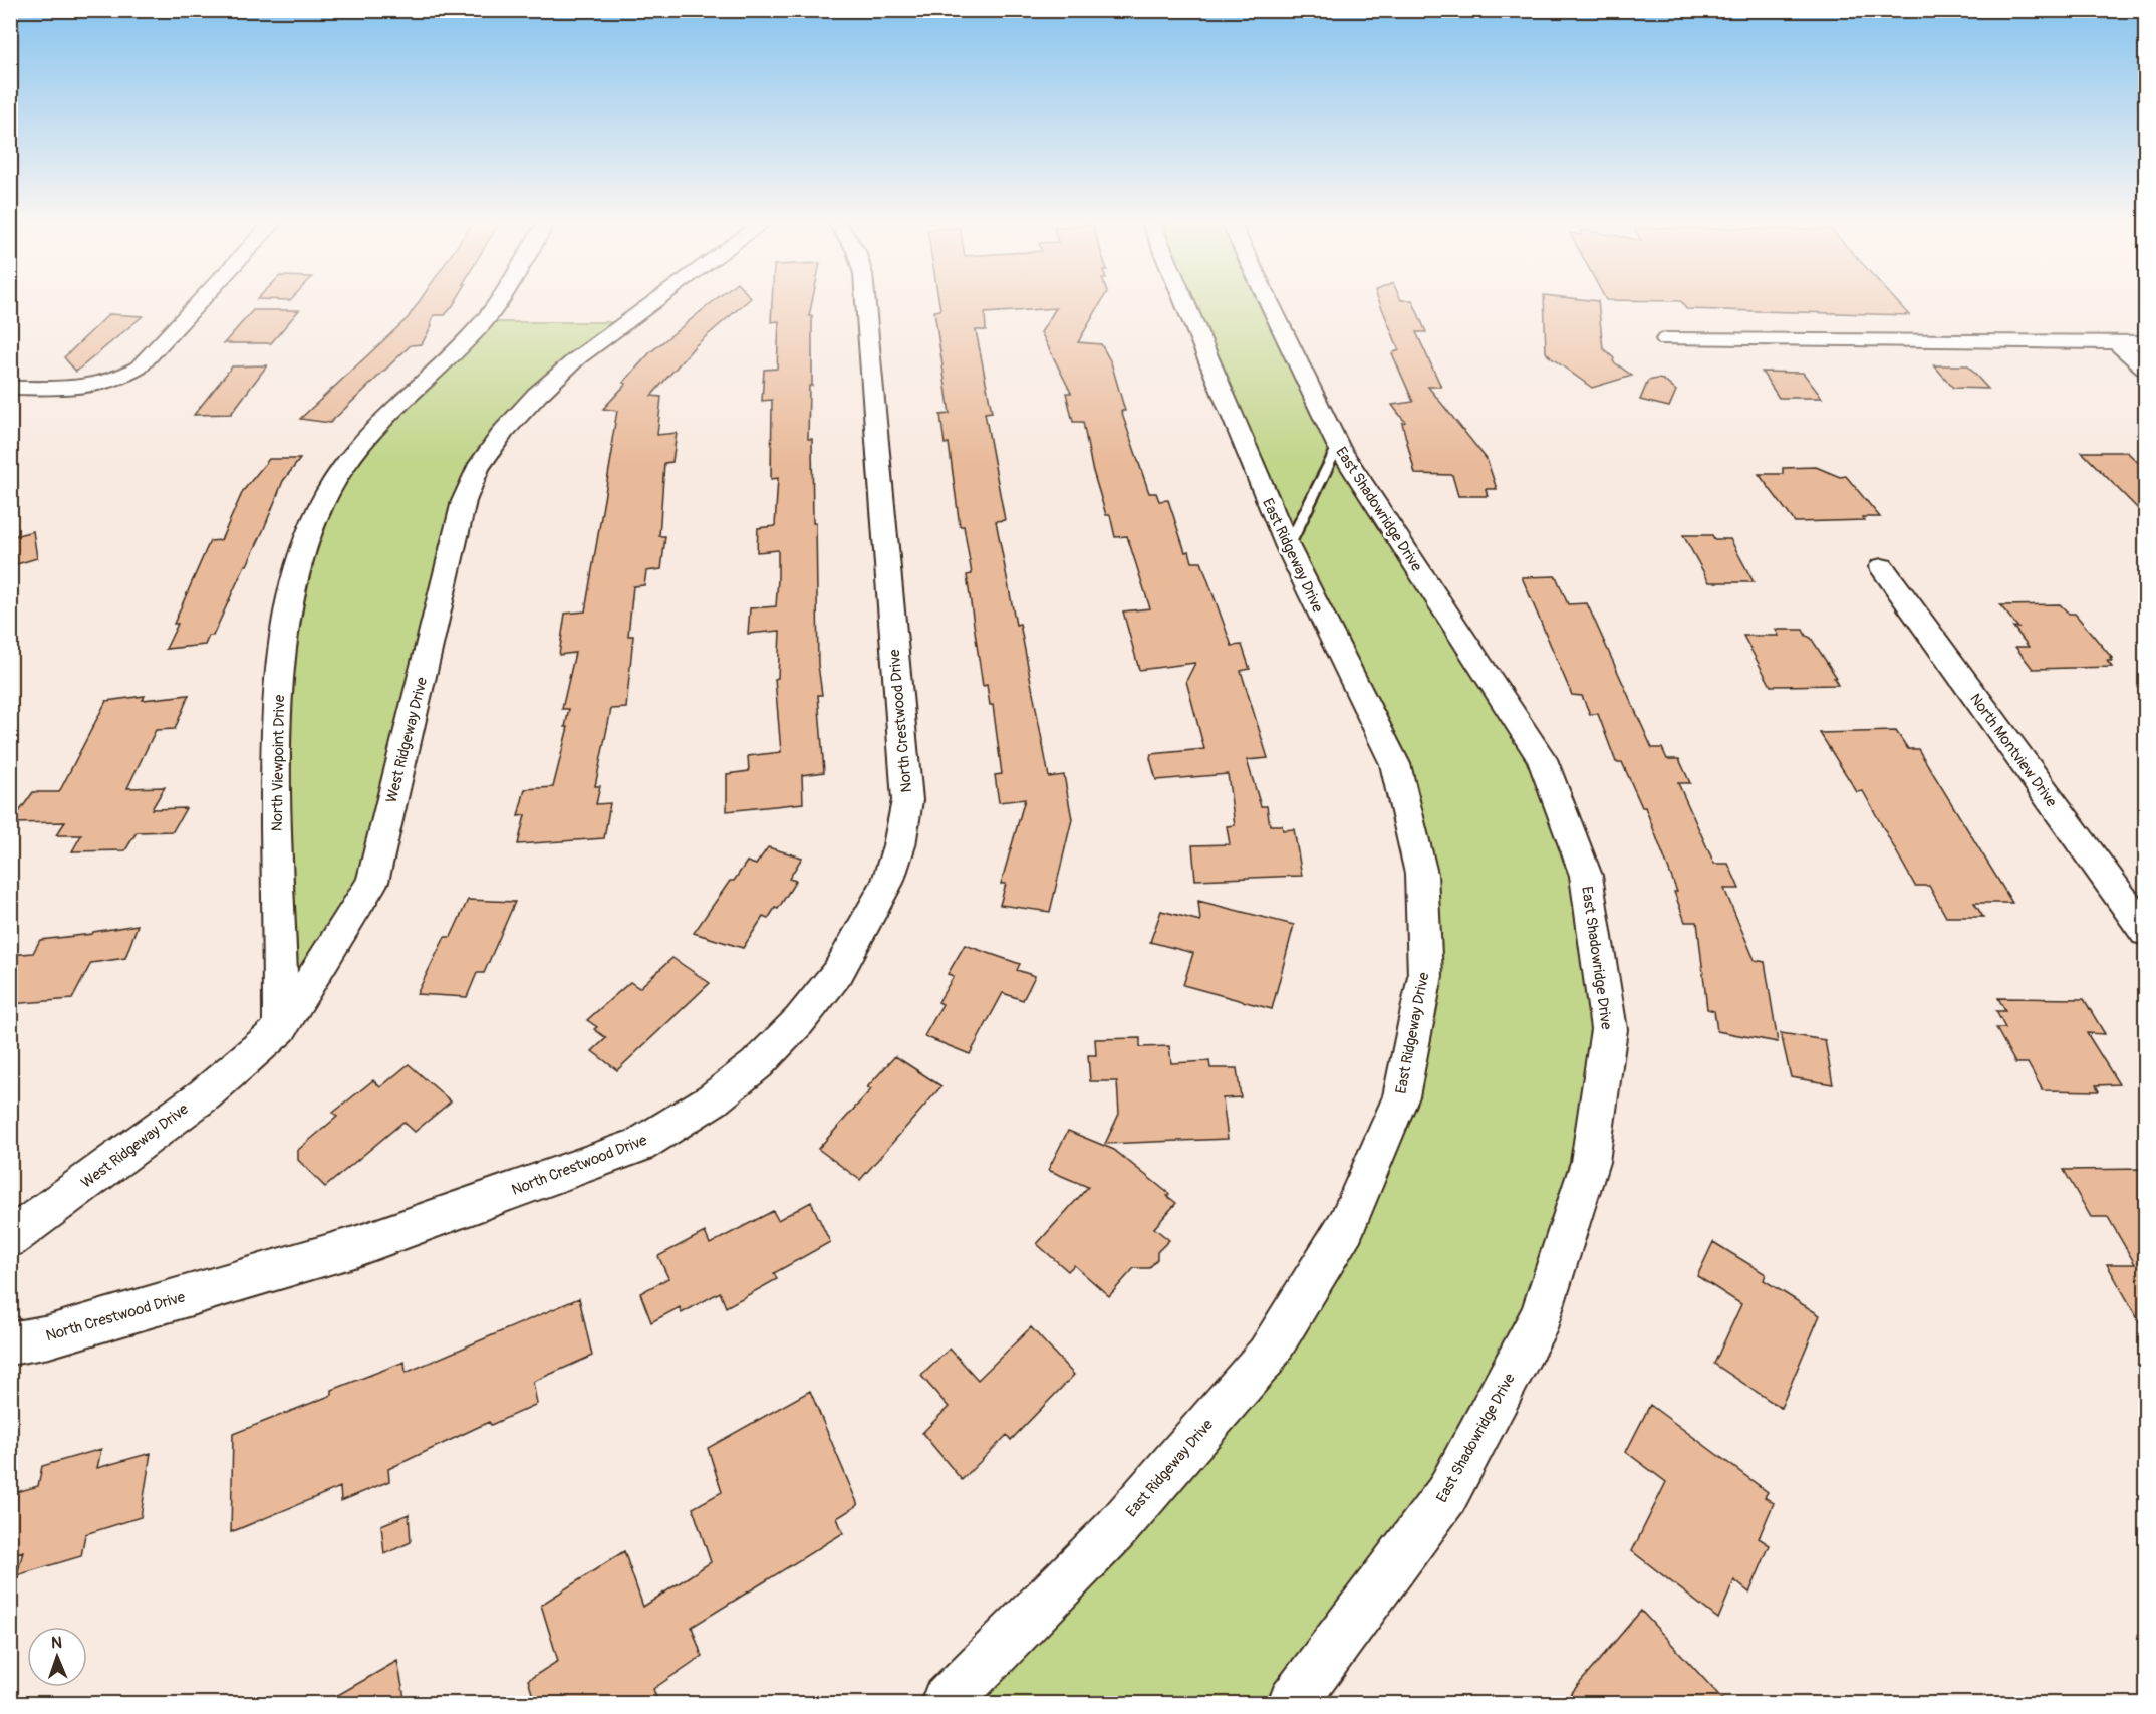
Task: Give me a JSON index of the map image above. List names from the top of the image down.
{
  "streets": {
    "street": [
      "East Shadowridge Drive",
      "East Ridgeway Drive",
      "North Crestwood Drive",
      "West Ridgeway Drive",
      "North Montview Drive",
      "North Viewpoint Drive"
    ]
  },
  "crossings": [
    ["West Ridgeway Drive", "North Viewpoint Drive"]
  ],
  "north": "top"
}
